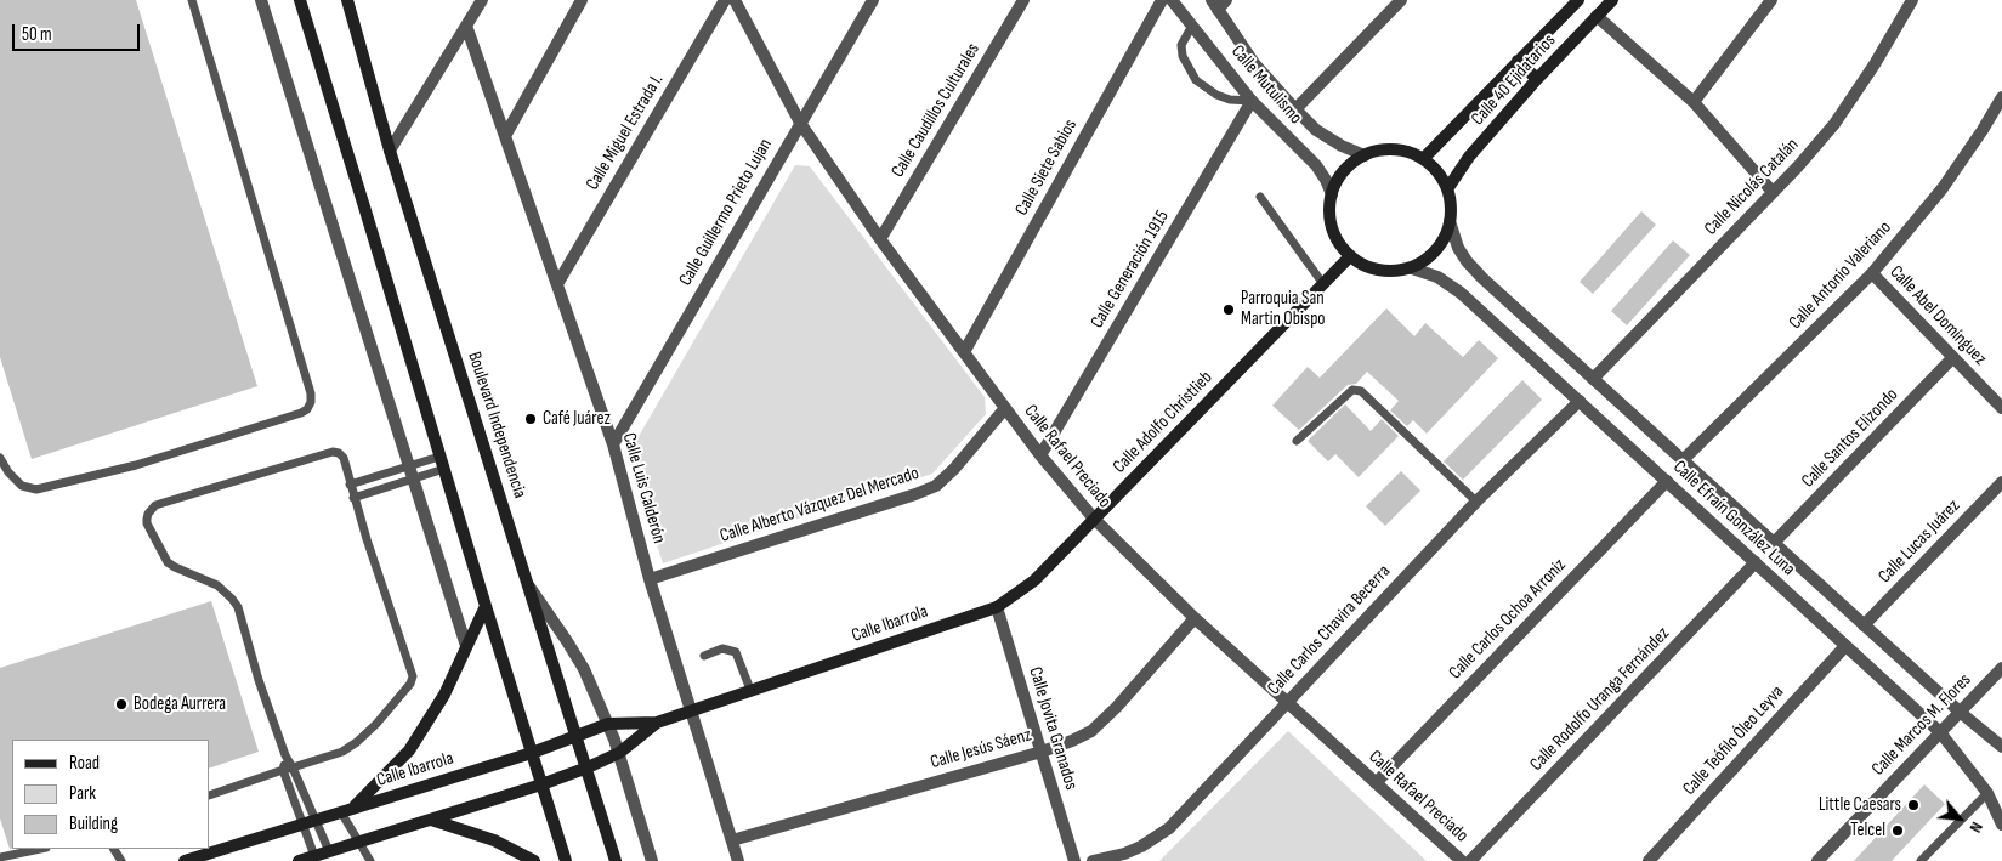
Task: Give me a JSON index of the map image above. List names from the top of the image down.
{
  "streets": {
    "main road": [
      "Calle 40 Ejidatarios",
      "Calle Adolfo Christlieb",
      "Boulevard Independencia",
      "Calle Ibarrola"
    ],
    "street": [
      "Calle Mutulismo",
      "Calle Caudillos Culturales",
      "Calle Miguel Estrada I.",
      "Calle Siete Sabios",
      "Calle Nicolás Catalán",
      "Calle Guillermo Prieto Lujan",
      "Calle Generación 1915",
      "Calle Antonio Valeriano",
      "Calle Abel Domínguez",
      "Calle Santos Elizondo",
      "Calle Rafael Preciado",
      "Calle Luis Calderón",
      "Calle Alberto Vázquez Del Mercado",
      "Calle Efraín González Luna",
      "Calle Lucas Juárez",
      "Calle Carlos Ochoa Arroniz",
      "Calle Carlos Chavira Becerra",
      "Calle Rodolfo Uranga Fernández",
      "Calle Marcos M. Flores",
      "Calle Jovita Granados",
      "Calle Teófilo Óleo Leyva",
      "Calle Jesús Sáenz"
    ]
  },
  "crossings": [
    ["Calle 40 Ejidatarios", "Calle Mutulismo"],
    ["Calle 40 Ejidatarios", "Calle Adolfo Christlieb"],
    ["Calle 40 Ejidatarios", "Calle Efraín González Luna"],
    ["Calle Mutulismo", "Calle Generación 1915"],
    ["Calle Mutulismo", "Calle Adolfo Christlieb"],
    ["Calle Mutulismo", "Calle Efraín González Luna"],
    ["Calle Caudillos Culturales", "Calle Rafael Preciado"],
    ["Calle Miguel Estrada I.", "Calle Luis Calderón"],
    ["Calle Siete Sabios", "Calle Rafael Preciado"],
    ["Calle Nicolás Catalán", "Calle Efraín González Luna"],
    ["Calle Guillermo Prieto Lujan", "Calle Rafael Preciado"],
    ["Calle Guillermo Prieto Lujan", "Calle Luis Calderón"],
    ["Calle Generación 1915", "Calle Rafael Preciado"],
    ["Calle Antonio Valeriano", "Calle Abel Domínguez"],
    ["Calle Antonio Valeriano", "Calle Efraín González Luna"],
    ["Calle Abel Domínguez", "Calle Santos Elizondo"],
    ["Calle Adolfo Christlieb", "Calle Rafael Preciado"],
    ["Calle Adolfo Christlieb", "Calle Efraín González Luna"],
    ["Calle Adolfo Christlieb", "Calle Ibarrola"],
    ["Calle Adolfo Christlieb", "Calle Jovita Granados"],
    ["Boulevard Independencia", "Calle Ibarrola"],
    ["Calle Santos Elizondo", "Calle Efraín González Luna"],
    ["Calle Rafael Preciado", "Calle Alberto Vázquez Del Mercado"],
    ["Calle Rafael Preciado", "Calle Carlos Ochoa Arroniz"],
    ["Calle Rafael Preciado", "Calle Carlos Chavira Becerra"],
    ["Calle Rafael Preciado", "Calle Jesús Sáenz"],
    ["Calle Luis Calderón", "Calle Alberto Vázquez Del Mercado"],
    ["Calle Luis Calderón", "Calle Ibarrola"],
    ["Calle Luis Calderón", "Calle Jesús Sáenz"],
    ["Calle Efraín González Luna", "Calle Lucas Juárez"],
    ["Calle Efraín González Luna", "Calle Carlos Ochoa Arroniz"],
    ["Calle Efraín González Luna", "Calle Carlos Chavira Becerra"],
    ["Calle Efraín González Luna", "Calle Rodolfo Uranga Fernández"],
    ["Calle Efraín González Luna", "Calle Marcos M. Flores"],
    ["Calle Efraín González Luna", "Calle Teófilo Óleo Leyva"],
    ["Calle Ibarrola", "Calle Jovita Granados"],
    ["Calle Jovita Granados", "Calle Jesús Sáenz"]
  ],
  "places": [
    "Parroquia San Martin Obispo",
    "Café Juárez",
    "Bodega Aurrera",
    "Little Caesars",
    "Telcel"
  ],
  "legend": ["Road", "Park", "Building"],
  "scale_bar": "50 m",
  "north": "bottom right"
}
